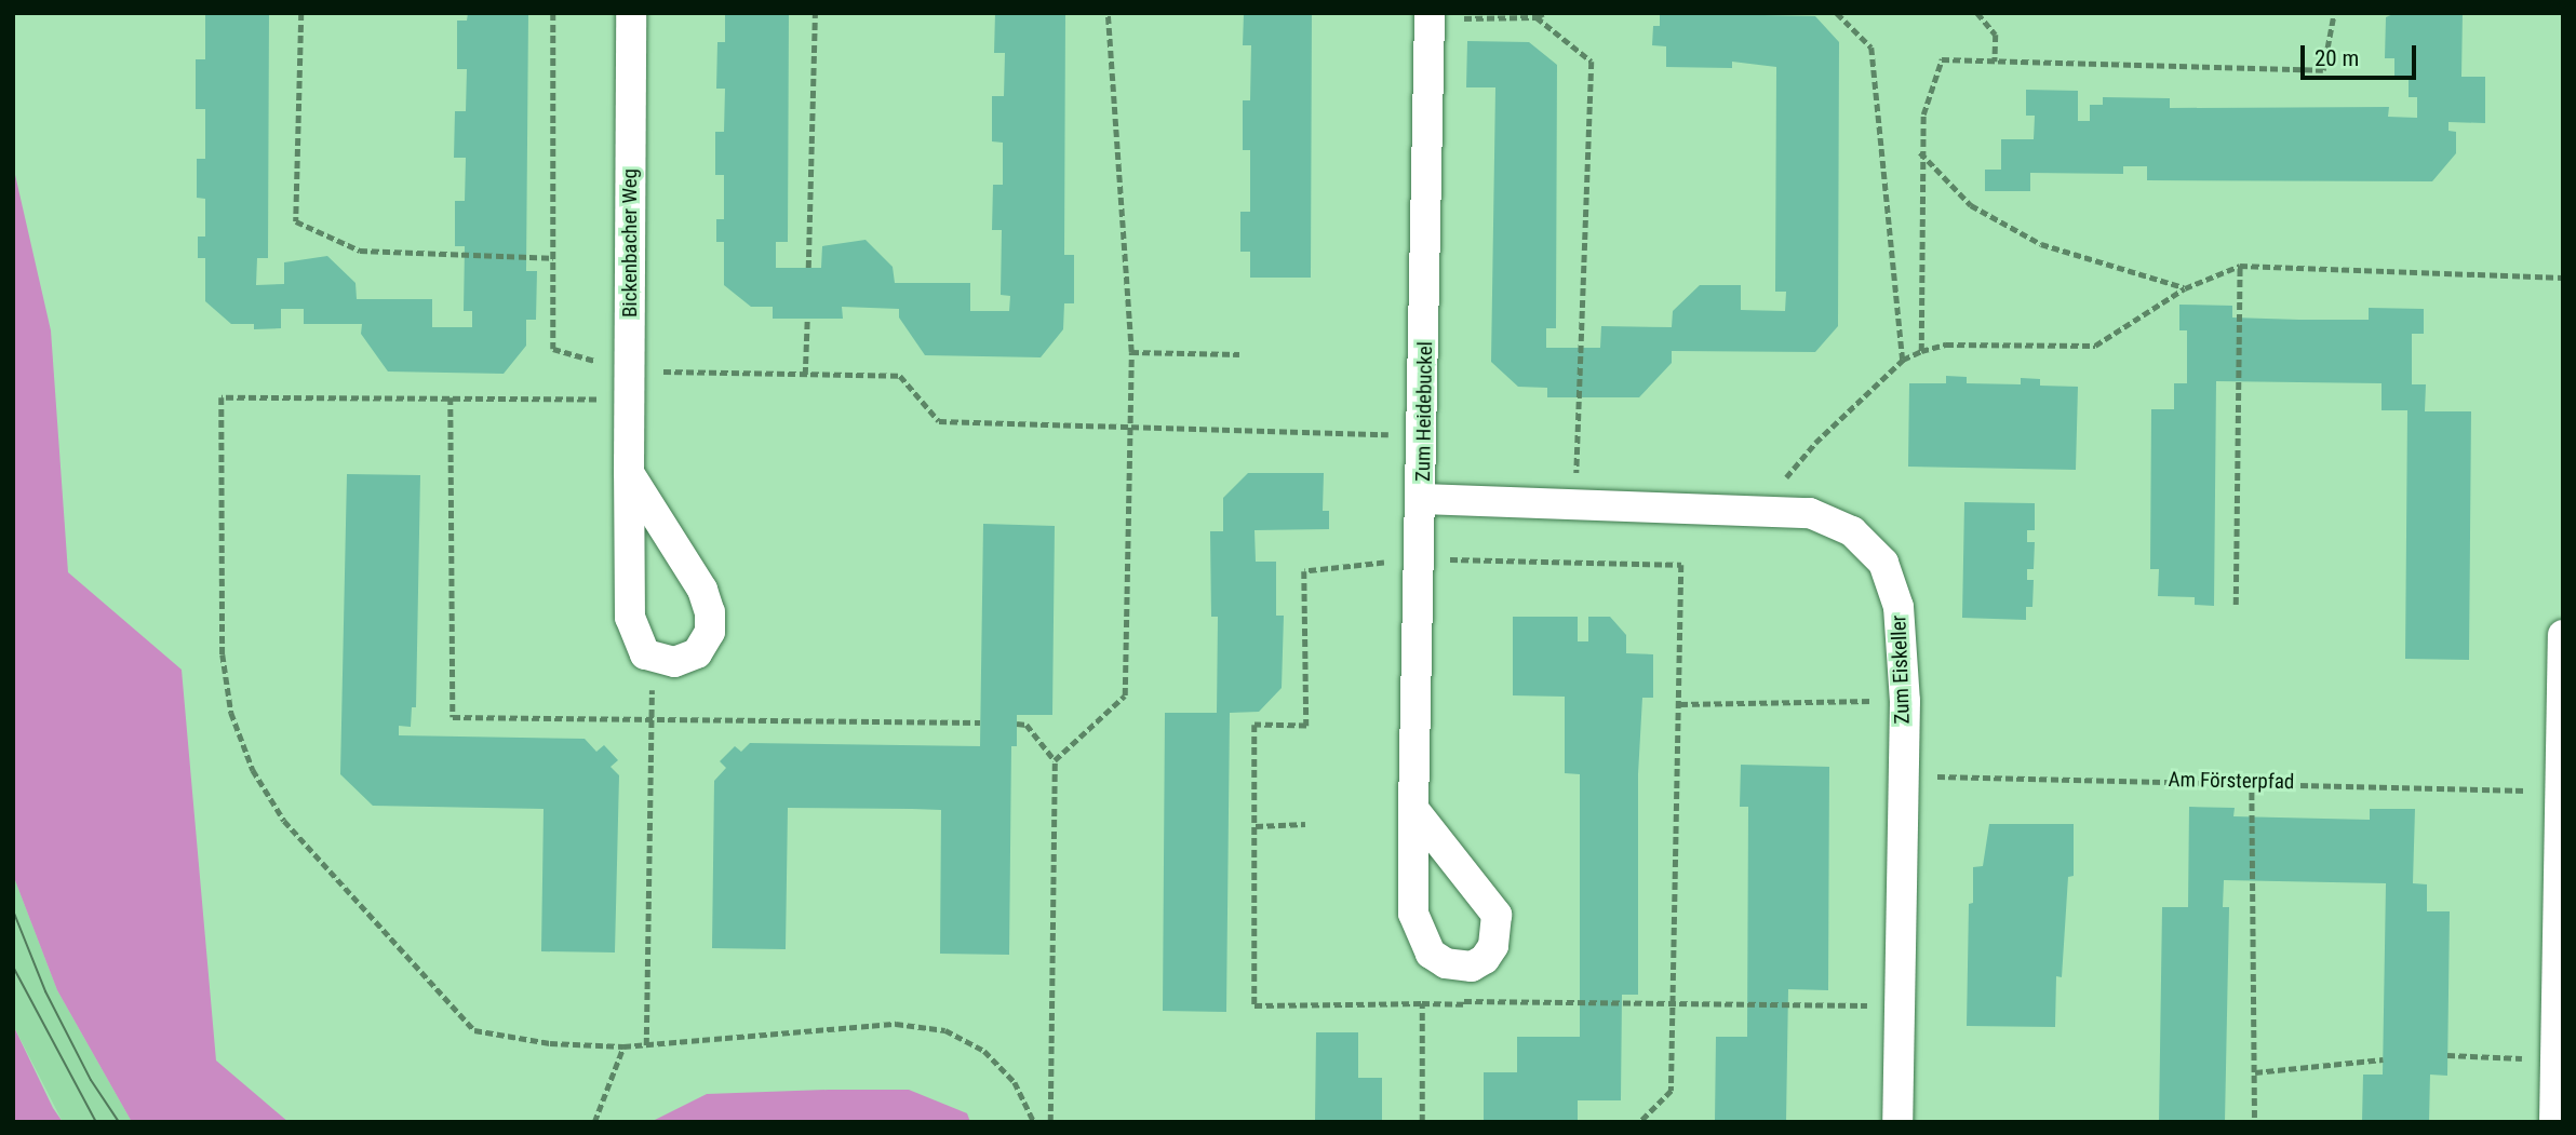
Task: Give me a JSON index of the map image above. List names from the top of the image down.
{
  "streets": {
    "street": ["Bickenbacher Weg", "Zum Heidebuckel", "Zum Eiskeller"],
    "path": ["Am Försterpfad"]
  },
  "crossings": [
    ["Zum Heidebuckel", "Zum Eiskeller"],
    ["Zum Eiskeller", "Am Försterpfad"]
  ],
  "scale_bar": "20 m"
}
